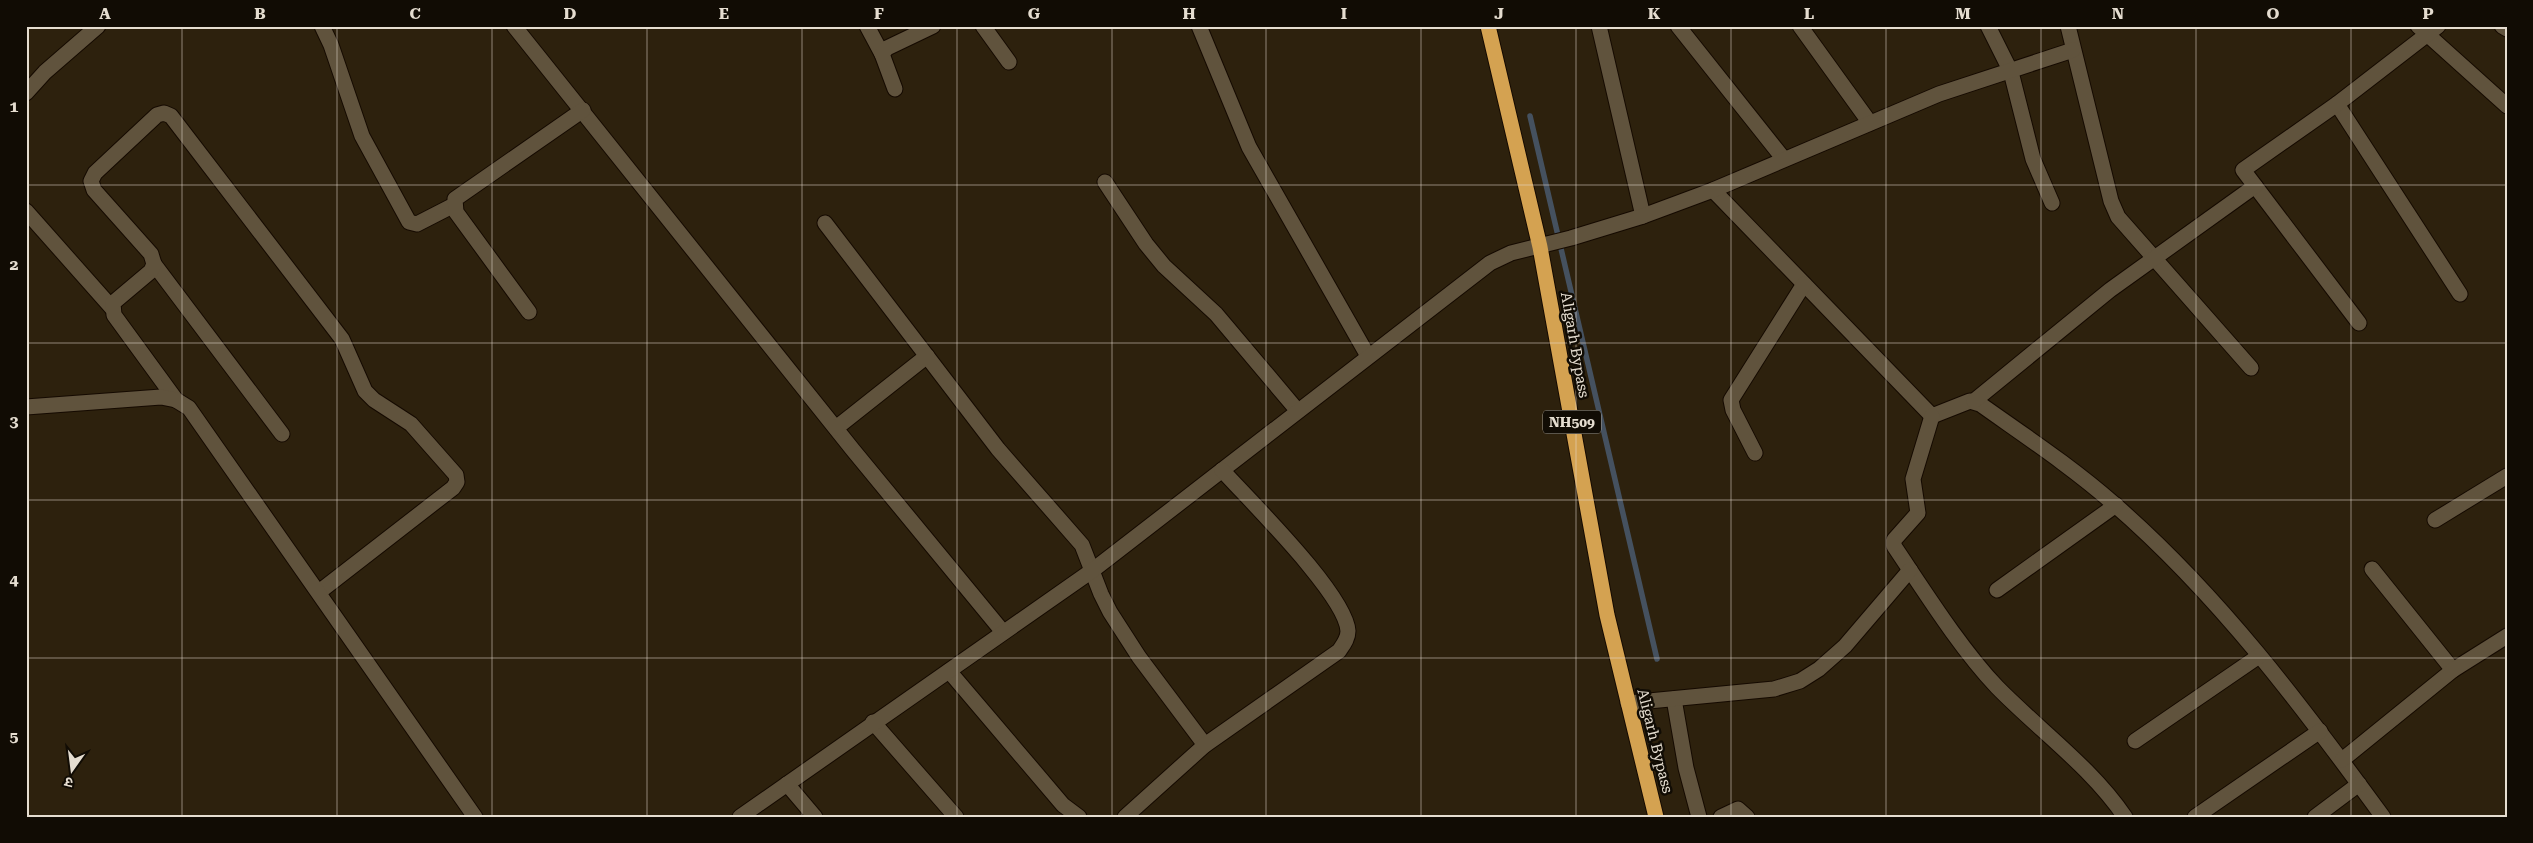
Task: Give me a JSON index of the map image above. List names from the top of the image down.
{
  "streets": {
    "highway": ["Aligarh Bypass", "NH509"]
  },
  "north": "bottom",
  "grid": {
    "columns": [
      "A",
      "B",
      "C",
      "D",
      "E",
      "F",
      "G",
      "H",
      "I",
      "J",
      "K",
      "L",
      "M",
      "N",
      "O",
      "P"
    ],
    "rows": [
      "1",
      "2",
      "3",
      "4",
      "5"
    ]
  }
}
